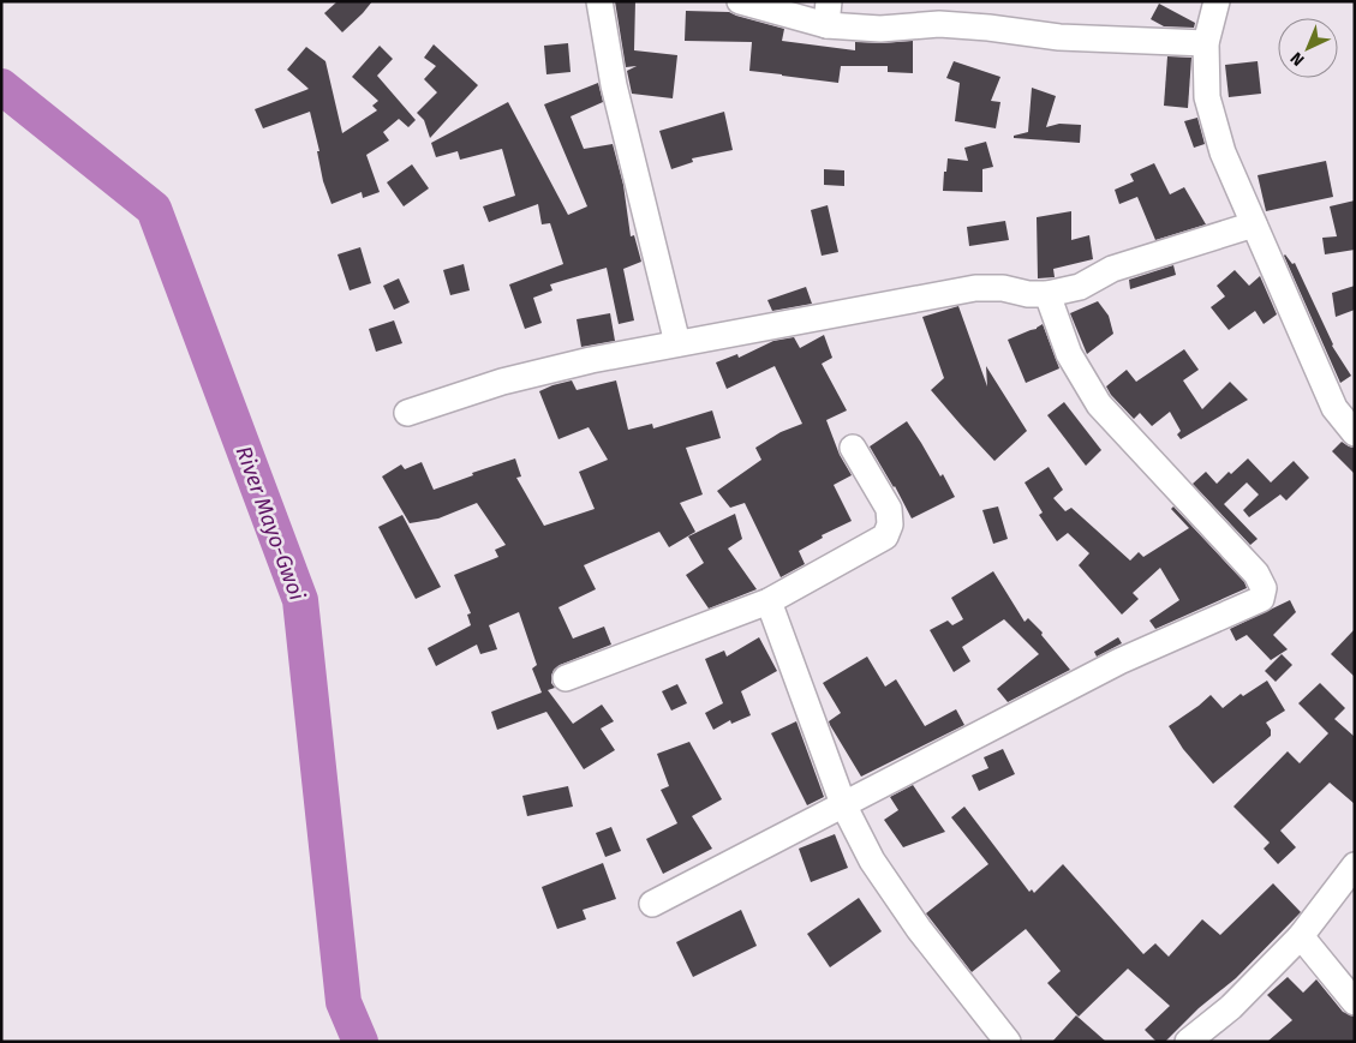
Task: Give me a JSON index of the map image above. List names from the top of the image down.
{
  "water": ["River Mayo-Gwoi"],
  "north": "bottom left"
}
